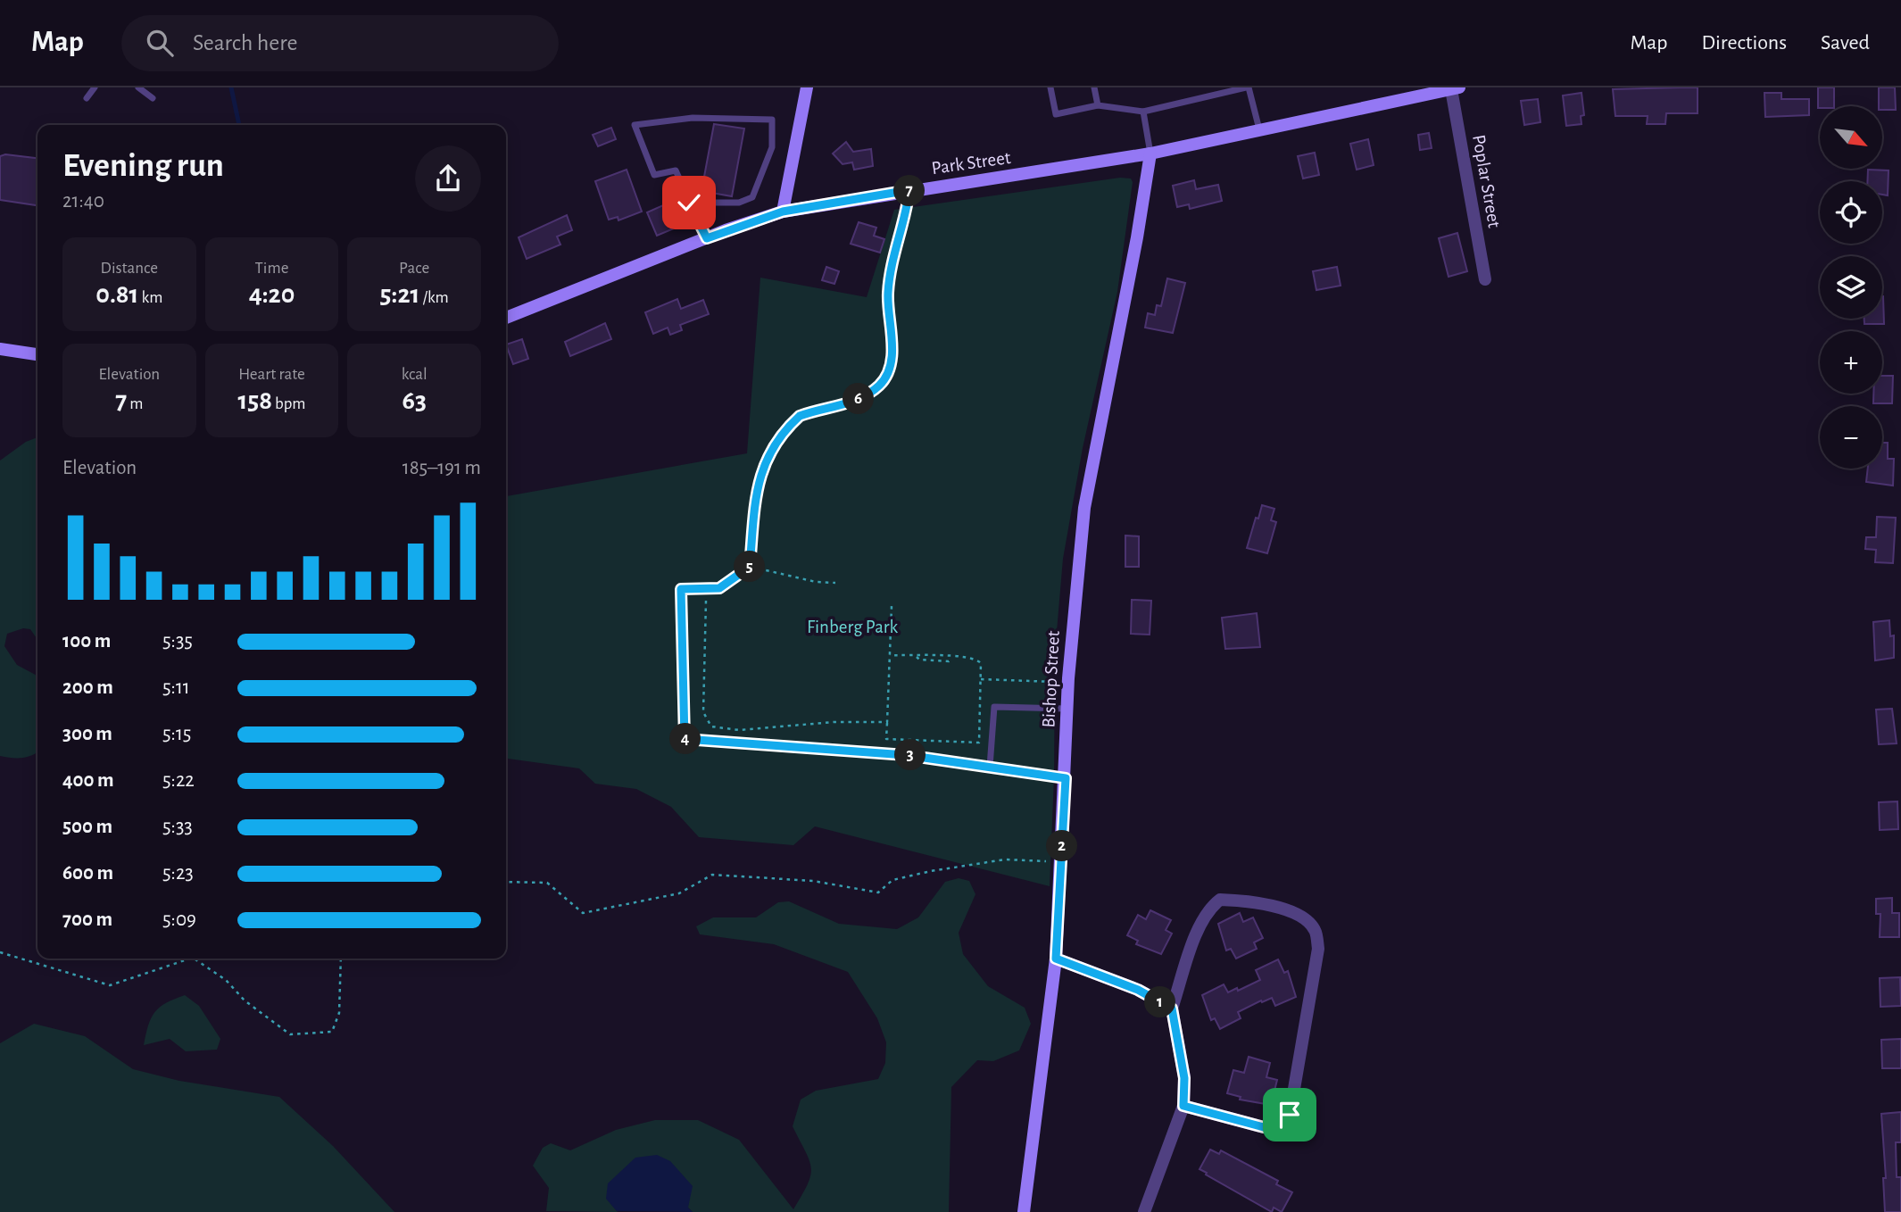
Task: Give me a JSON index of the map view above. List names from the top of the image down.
{
  "streets": {
    "main road": ["Park Street", "Bishop Street"],
    "street": ["Poplar Street"]
  },
  "crossings": [
    ["Park Street", "Poplar Street"],
    ["Park Street", "Bishop Street"]
  ],
  "parks": ["Finberg Park"],
  "north": "bottom right",
  "page": {
    "header": "Map",
    "search": "Search here",
    "nav": ["Map", "Directions", "Saved"],
    "map_buttons": ["+", "−"],
    "heading": ["Evening run", "21:40"],
    "pins": [
      "7",
      "6",
      "5",
      "4",
      "3",
      "2",
      "1"
    ],
    "stats": [
      ["Distance", "0.81 km"],
      ["Time", "4:20"],
      ["Pace", "5:21 /km"],
      ["Elevation", "7 m"],
      ["Heart rate", "158 bpm"],
      ["kcal", "63"]
    ],
    "chart": ["Elevation", "185–191 m"],
    "list": [
      {
        "name": "100 m",
        "note": "5:35"
      },
      {
        "name": "200 m",
        "note": "5:11"
      },
      {
        "name": "300 m",
        "note": "5:15"
      },
      {
        "name": "400 m",
        "note": "5:22"
      },
      {
        "name": "500 m",
        "note": "5:33"
      },
      {
        "name": "600 m",
        "note": "5:23"
      },
      {
        "name": "700 m",
        "note": "5:09"
      }
    ]
  }
}
